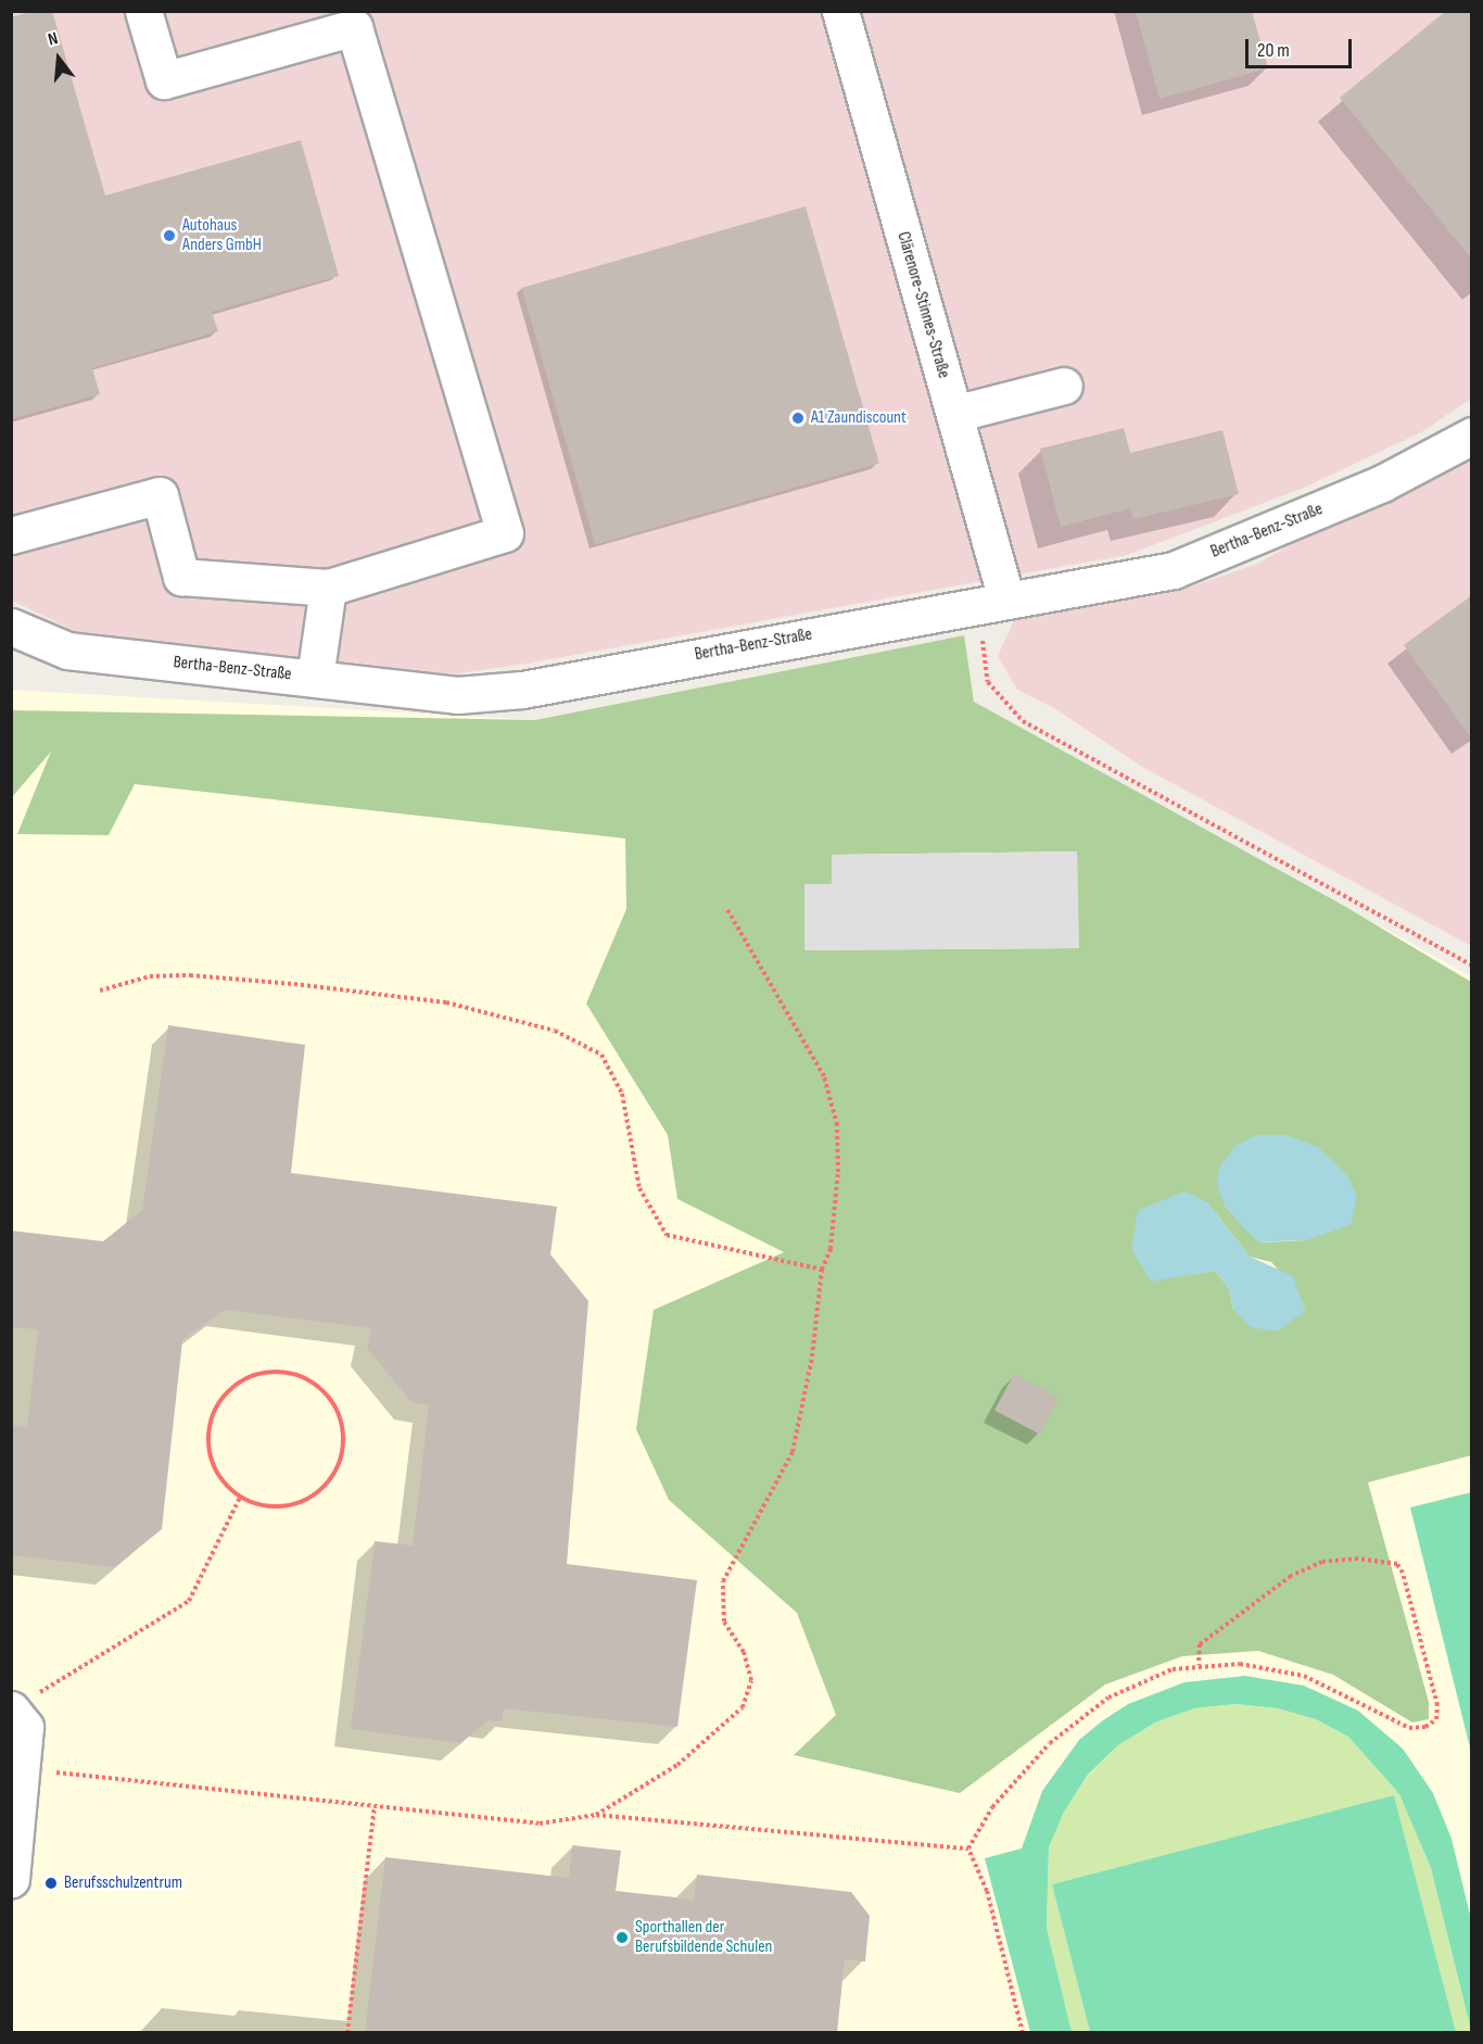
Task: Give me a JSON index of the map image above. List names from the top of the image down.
{
  "streets": {
    "street": ["Clärenore-Stinnes-Straße", "Bertha-Benz-Straße"]
  },
  "crossings": [
    ["Clärenore-Stinnes-Straße", "Bertha-Benz-Straße"]
  ],
  "places": [
    "Autohaus Anders GmbH",
    "A1 Zaundiscount",
    "Berufsschulzentrum",
    "Sporthallen der Berufsbildende Schulen"
  ],
  "scale_bar": "20 m",
  "north": "top"
}
